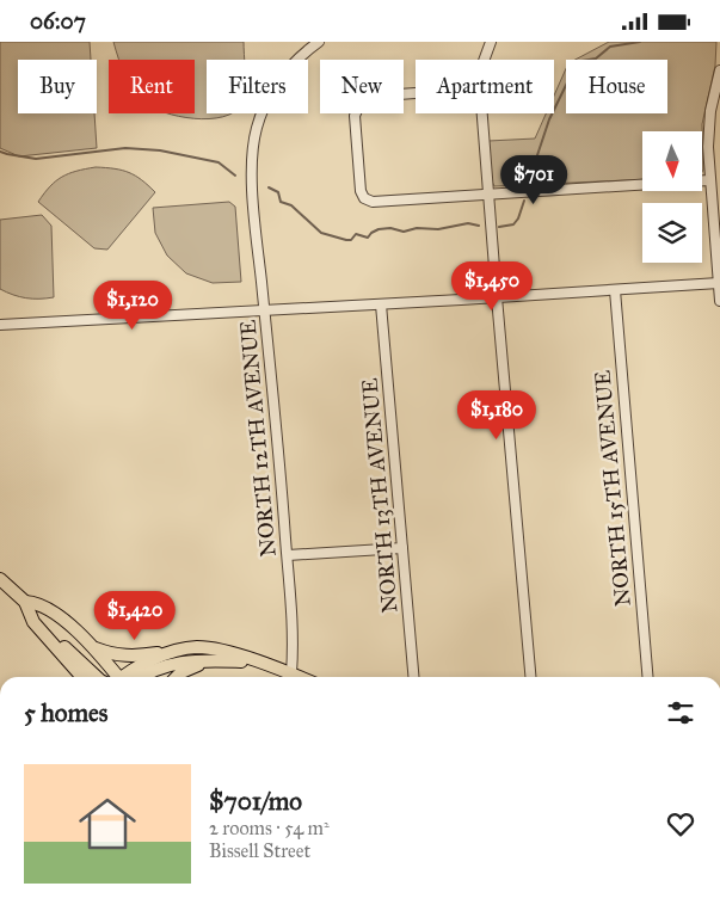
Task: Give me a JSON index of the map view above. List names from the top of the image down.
{
  "streets": {
    "street": ["NORTH 12TH AVENUE", "NORTH 15TH AVENUE", "NORTH 13TH AVENUE"]
  },
  "north": "bottom",
  "page": {
    "status": "06:07",
    "chip": [
      "Buy",
      "Rent",
      "Filters",
      "New",
      "Apartment",
      "House"
    ],
    "price": [
      "$701",
      "$1,450",
      "$1,120",
      "$1,180",
      "$1,420"
    ],
    "heading": "5 homes",
    "list": [
      {
        "name": "$701/mo",
        "note": "2 rooms · 54 m² · Bissell Street"
      }
    ]
  }
}
